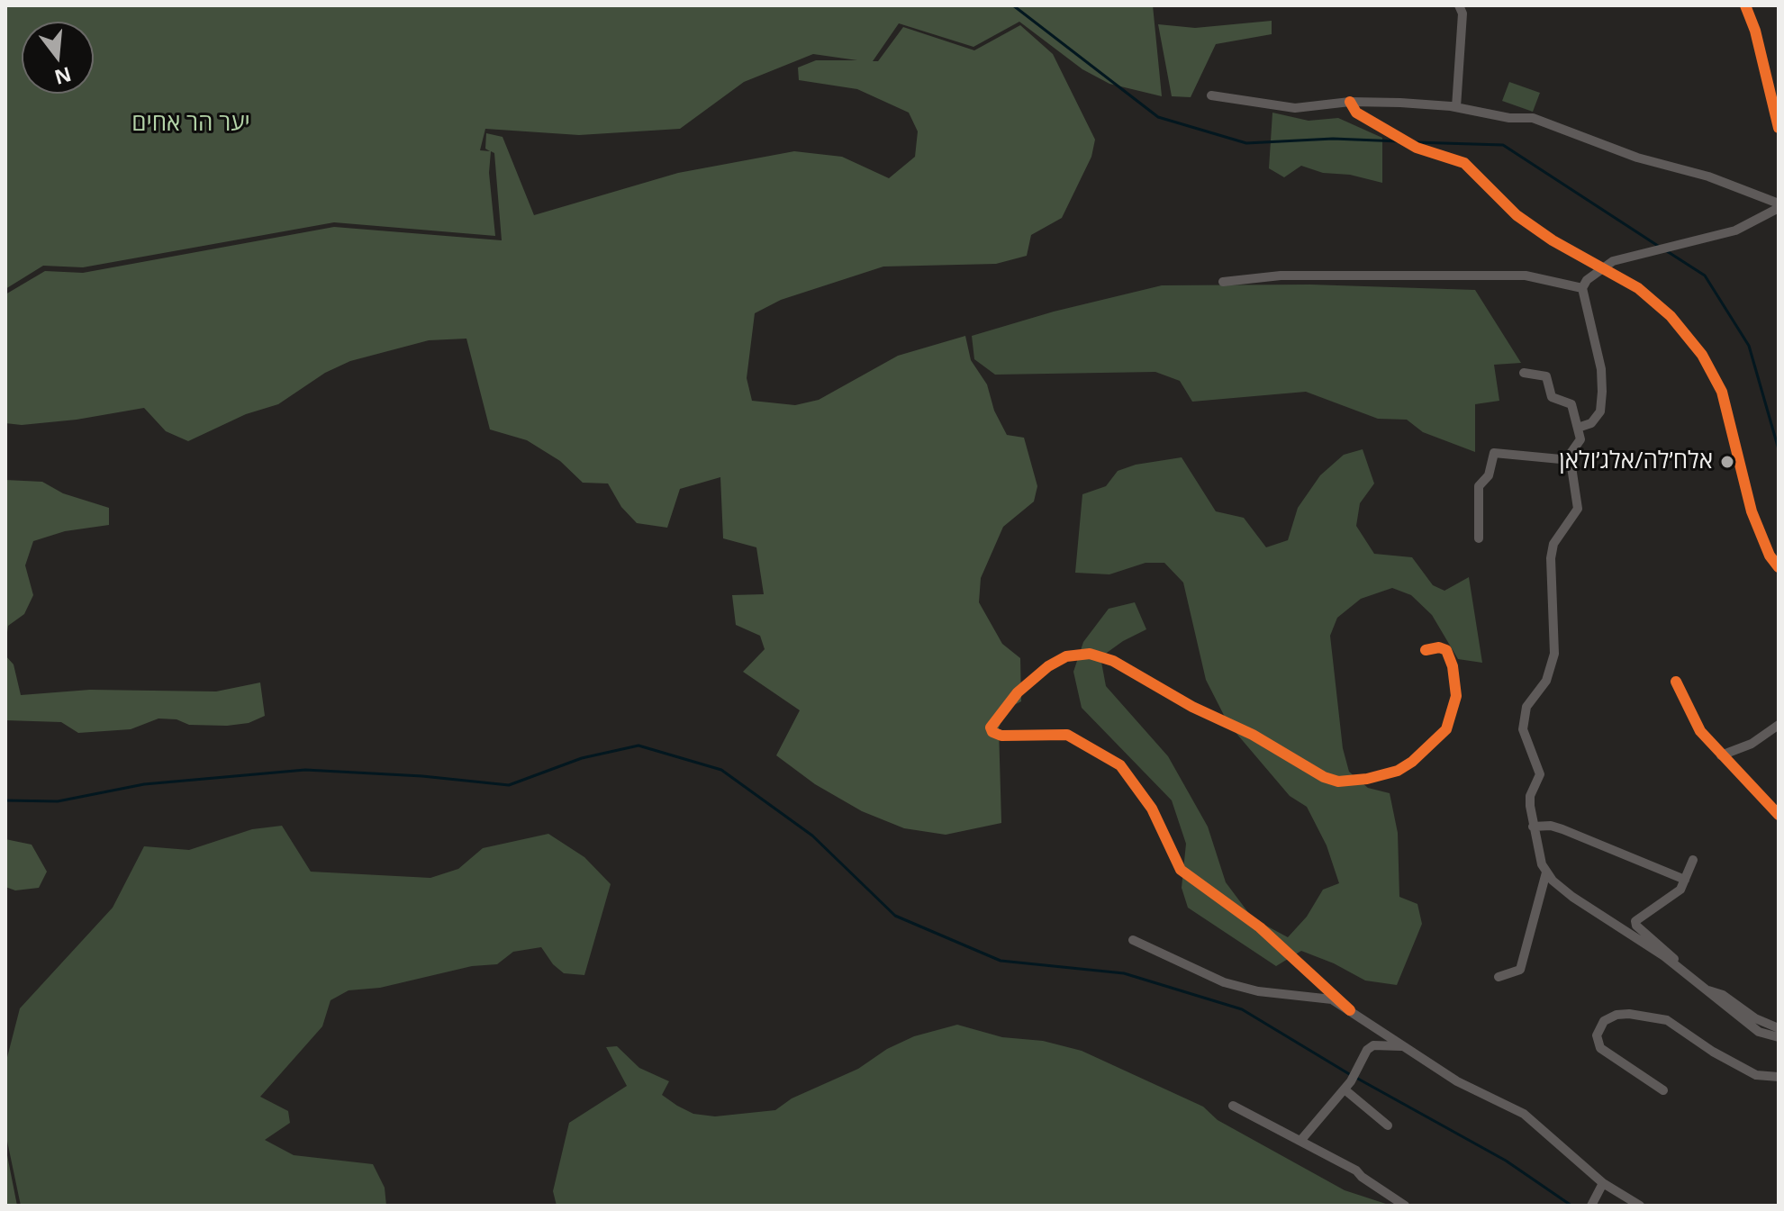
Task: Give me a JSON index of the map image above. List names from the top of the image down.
{
  "parks": ["יער הר אחים"],
  "places": ["אלח׳לה/אלג׳ולאן"],
  "north": "bottom"
}
